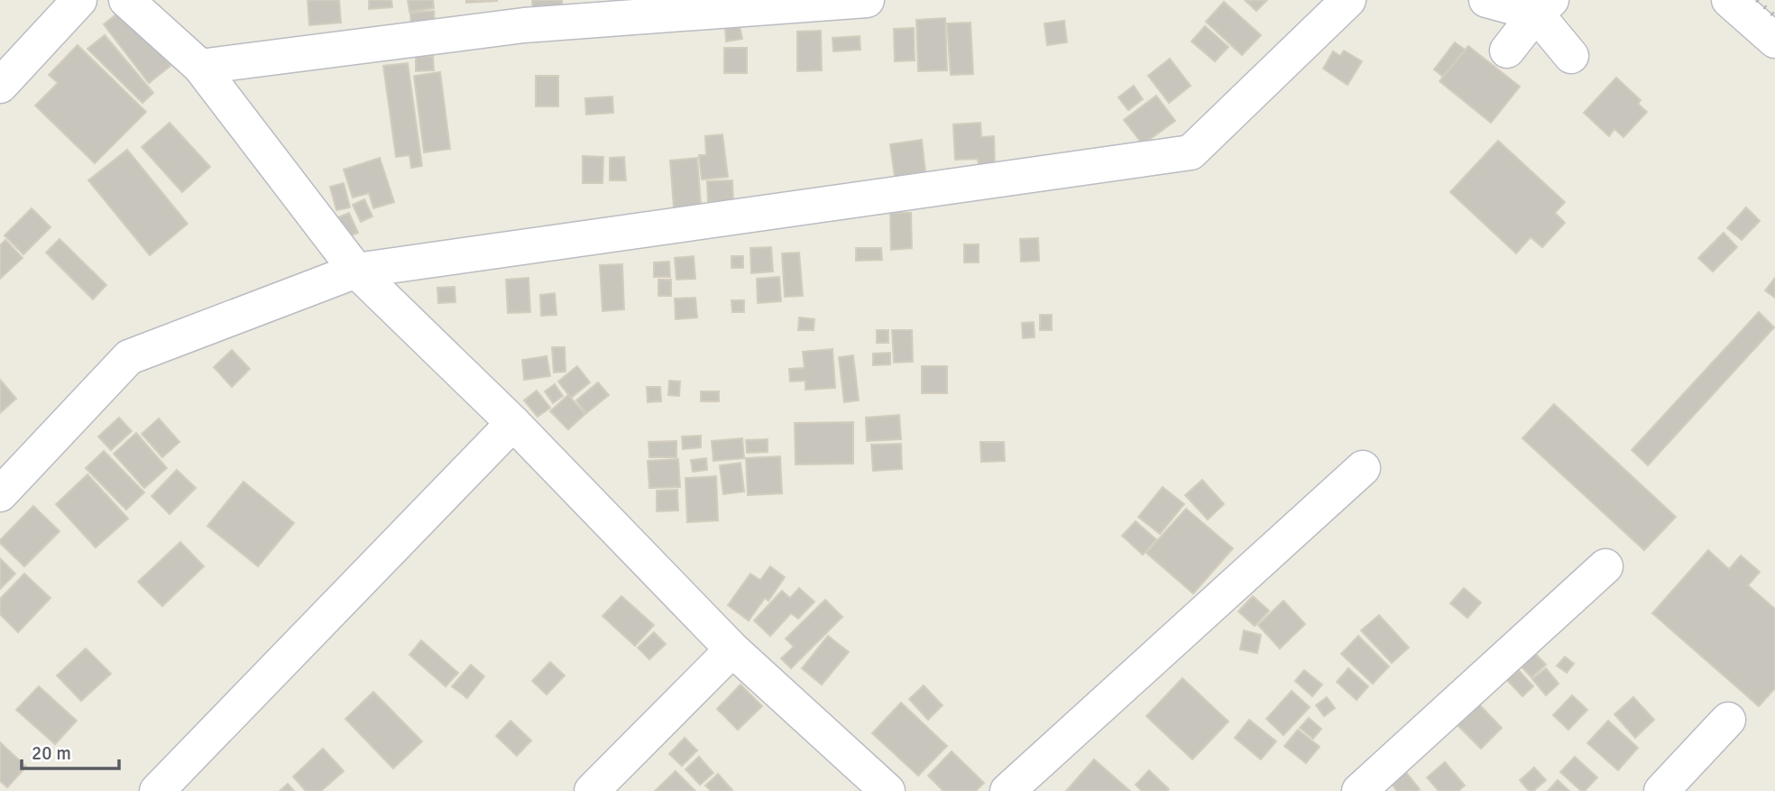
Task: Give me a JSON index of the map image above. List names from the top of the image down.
{
  "scale_bar": "20 m"
}
